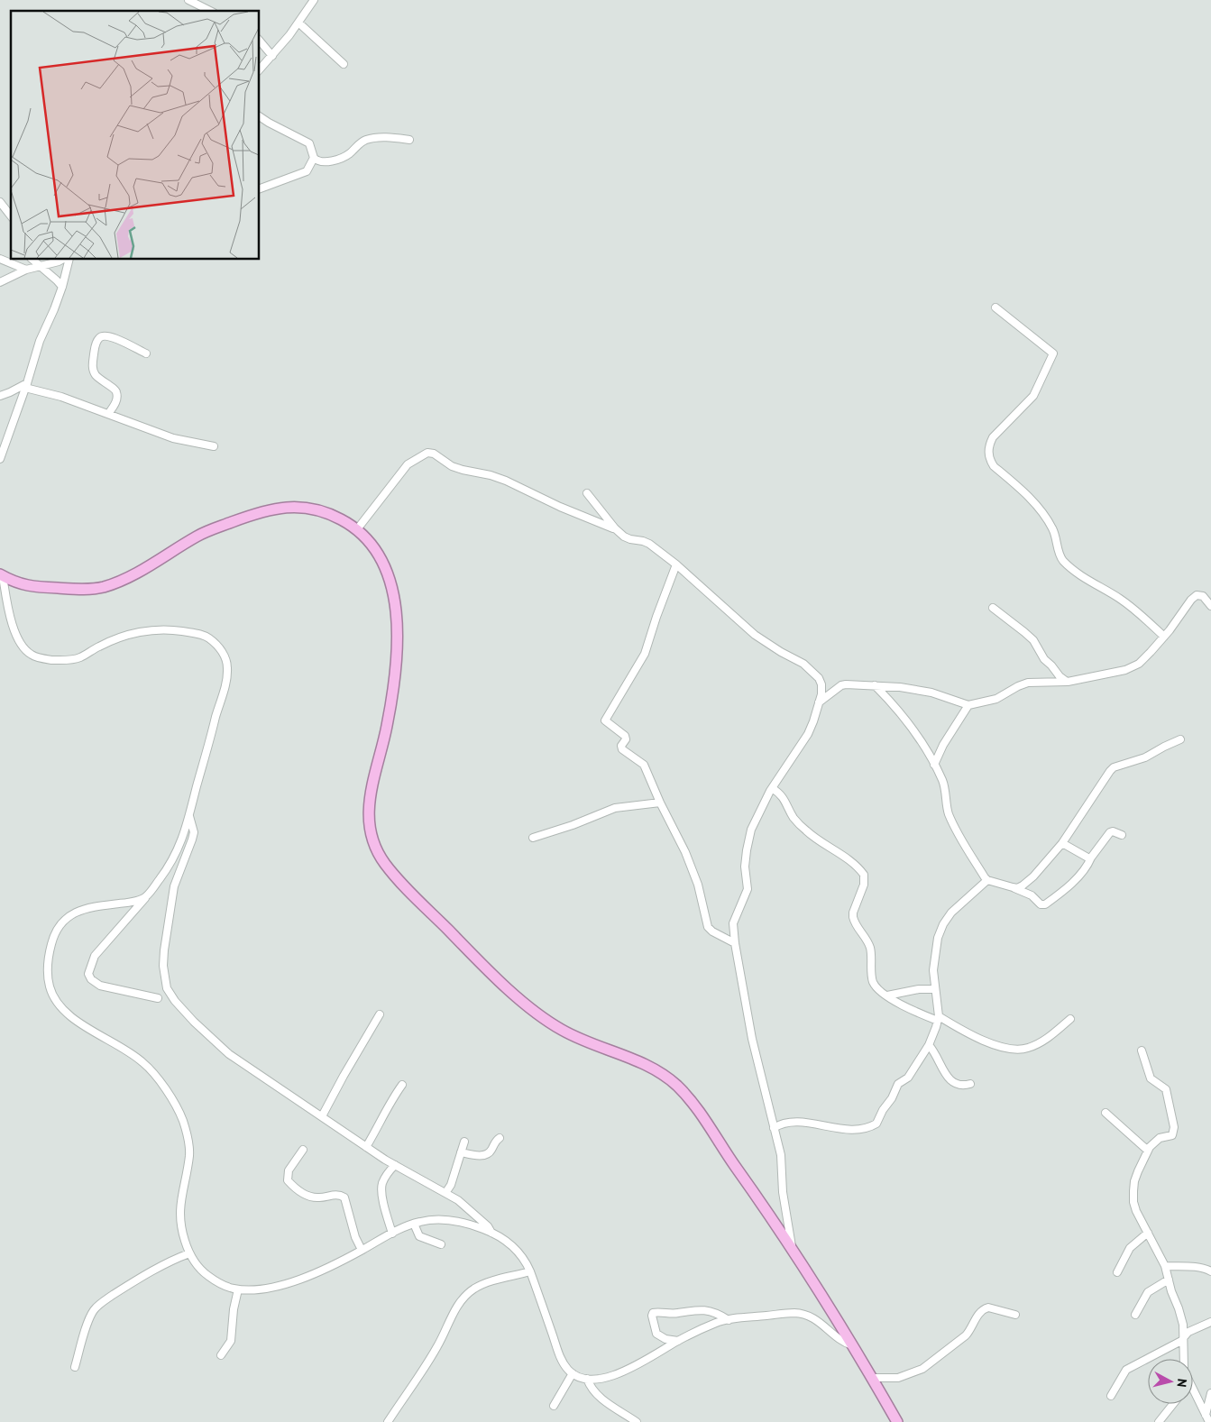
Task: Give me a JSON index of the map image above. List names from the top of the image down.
{
  "north": "right"
}
